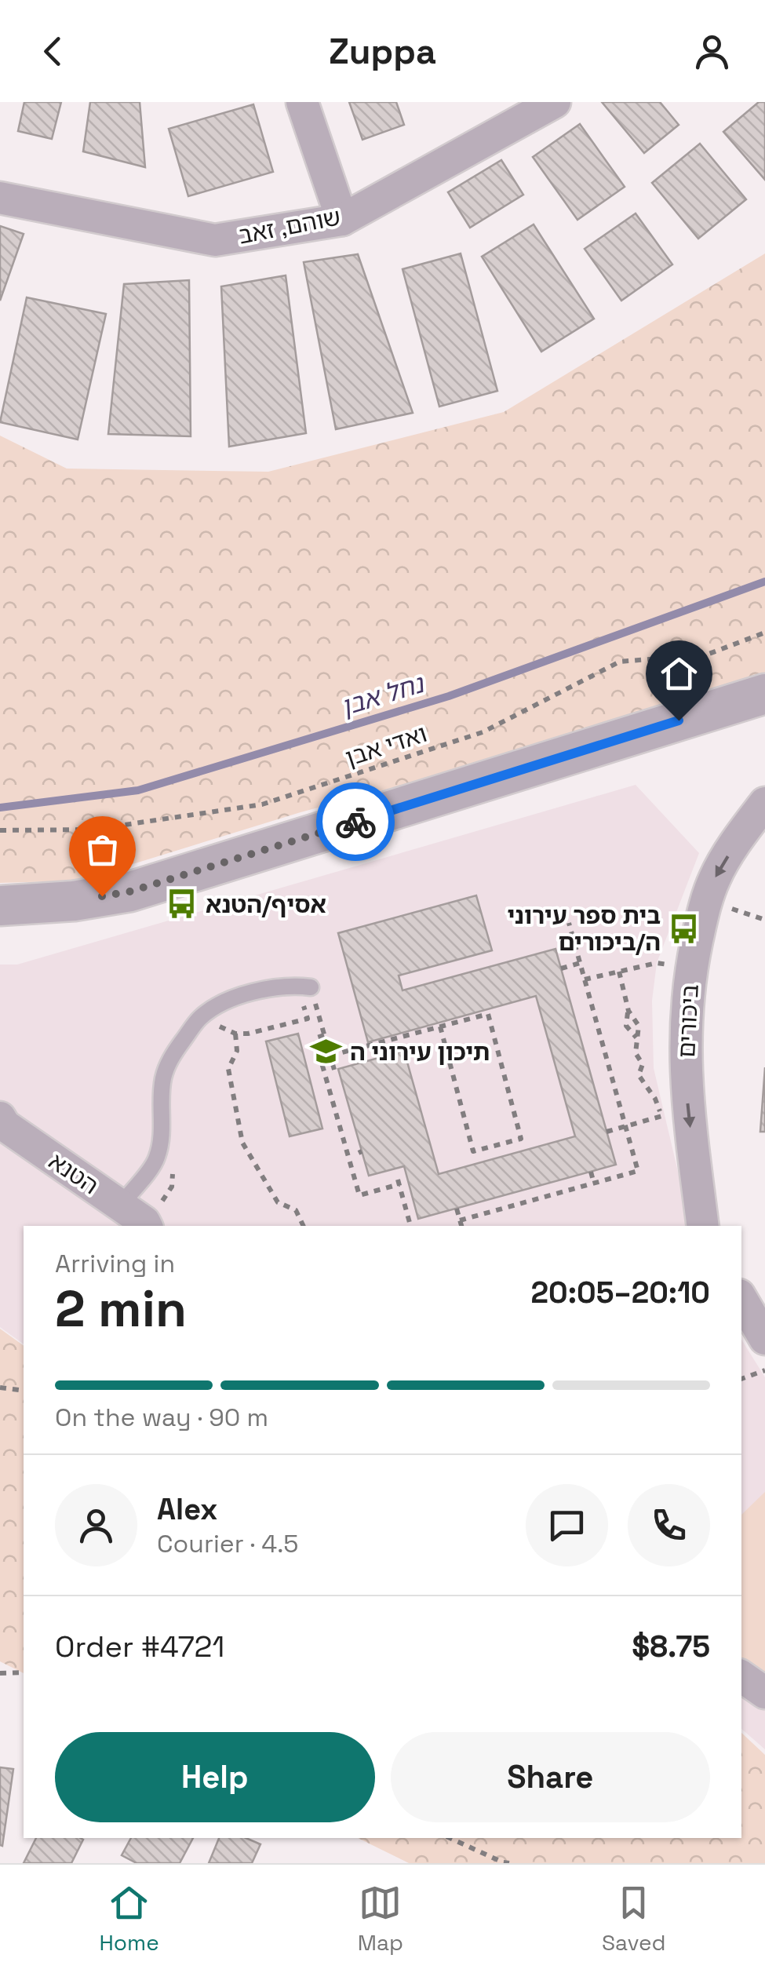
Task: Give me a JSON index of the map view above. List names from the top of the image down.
{
  "streets": {
    "street": ["שוהם, זאב", "ביכורים", "הטנא"],
    "path": ["ואדי אבן"]
  },
  "one_way": ["ביכורים"],
  "water": ["נחל אבן"],
  "places": {
    "bus stop": ["אסיף/הטנא", "בית ספר עירוני ה/ביכורים"],
    "school or university": ["תיכון עירוני ה"]
  },
  "page": {
    "header": "Zuppa",
    "heading": ["2 min", "Arriving in", "20:05–20:10"],
    "panel": [
      "Alex",
      "Courier · 4.5",
      "Order #4721",
      "$8.75"
    ],
    "bar": "On the way · 90 m",
    "buttons": ["Help", "Share"],
    "tabs": ["Home", "Map", "Saved"]
  }
}
